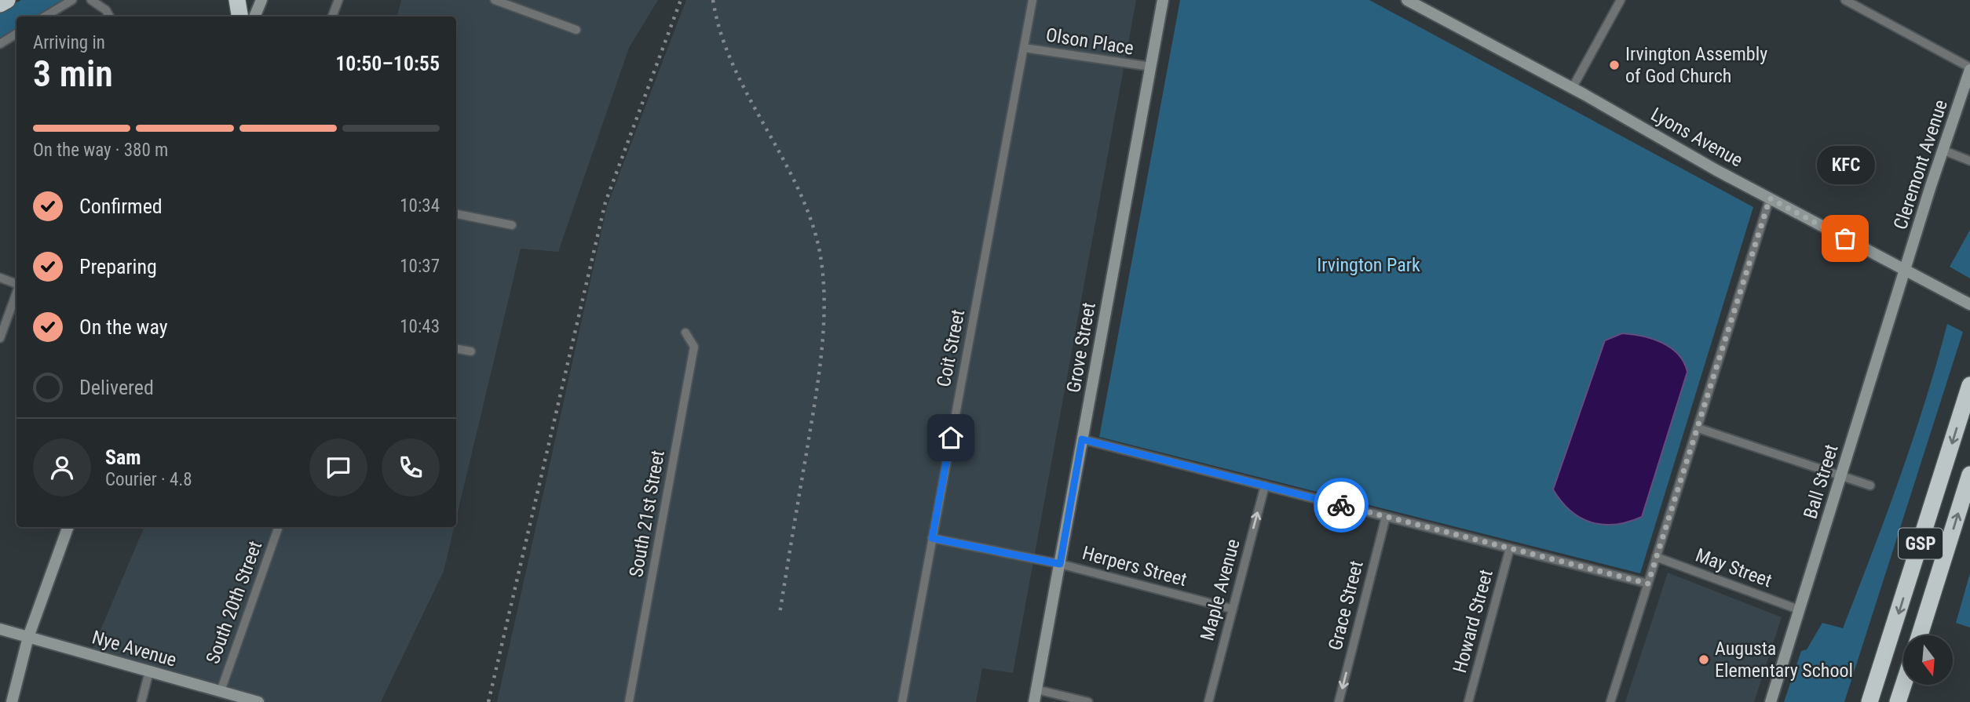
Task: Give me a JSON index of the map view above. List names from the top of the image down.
{
  "streets": {
    "highway": ["GSP"],
    "main road": [
      "Lyons Avenue",
      "Cleremont Avenue",
      "Grove Street",
      "Ball Street",
      "Nye Avenue"
    ],
    "street": [
      "Olson Place",
      "Coit Street",
      "South 21st Street",
      "Herpers Street",
      "May Street",
      "Maple Avenue",
      "South 20th Street",
      "Grace Street",
      "Howard Street"
    ]
  },
  "crossings": [
    ["Olson Place", "Grove Street"],
    ["Olson Place", "Coit Street"],
    ["Lyons Avenue", "Cleremont Avenue"],
    ["Lyons Avenue", "Ball Street"],
    ["Cleremont Avenue", "Ball Street"],
    ["Grove Street", "Herpers Street"],
    ["Coit Street", "Herpers Street"],
    ["Ball Street", "May Street"],
    ["Herpers Street", "Maple Avenue"],
    ["South 20th Street", "Nye Avenue"]
  ],
  "one_way": ["Maple Avenue", "Grace Street"],
  "parks": ["Irvington Park"],
  "places": ["Irvington Assembly of God Church", "KFC", "Augusta Elementary School"],
  "north": "bottom",
  "page": {
    "heading": ["3 min", "Arriving in", "10:50–10:55"],
    "panel": ["Sam", "Courier · 4.8"],
    "bar": "On the way · 380 m",
    "bubble": "KFC",
    "list": [
      ["Confirmed", "10:34"],
      ["Preparing", "10:37"],
      ["On the way", "10:43"],
      "Delivered"
    ]
  }
}
